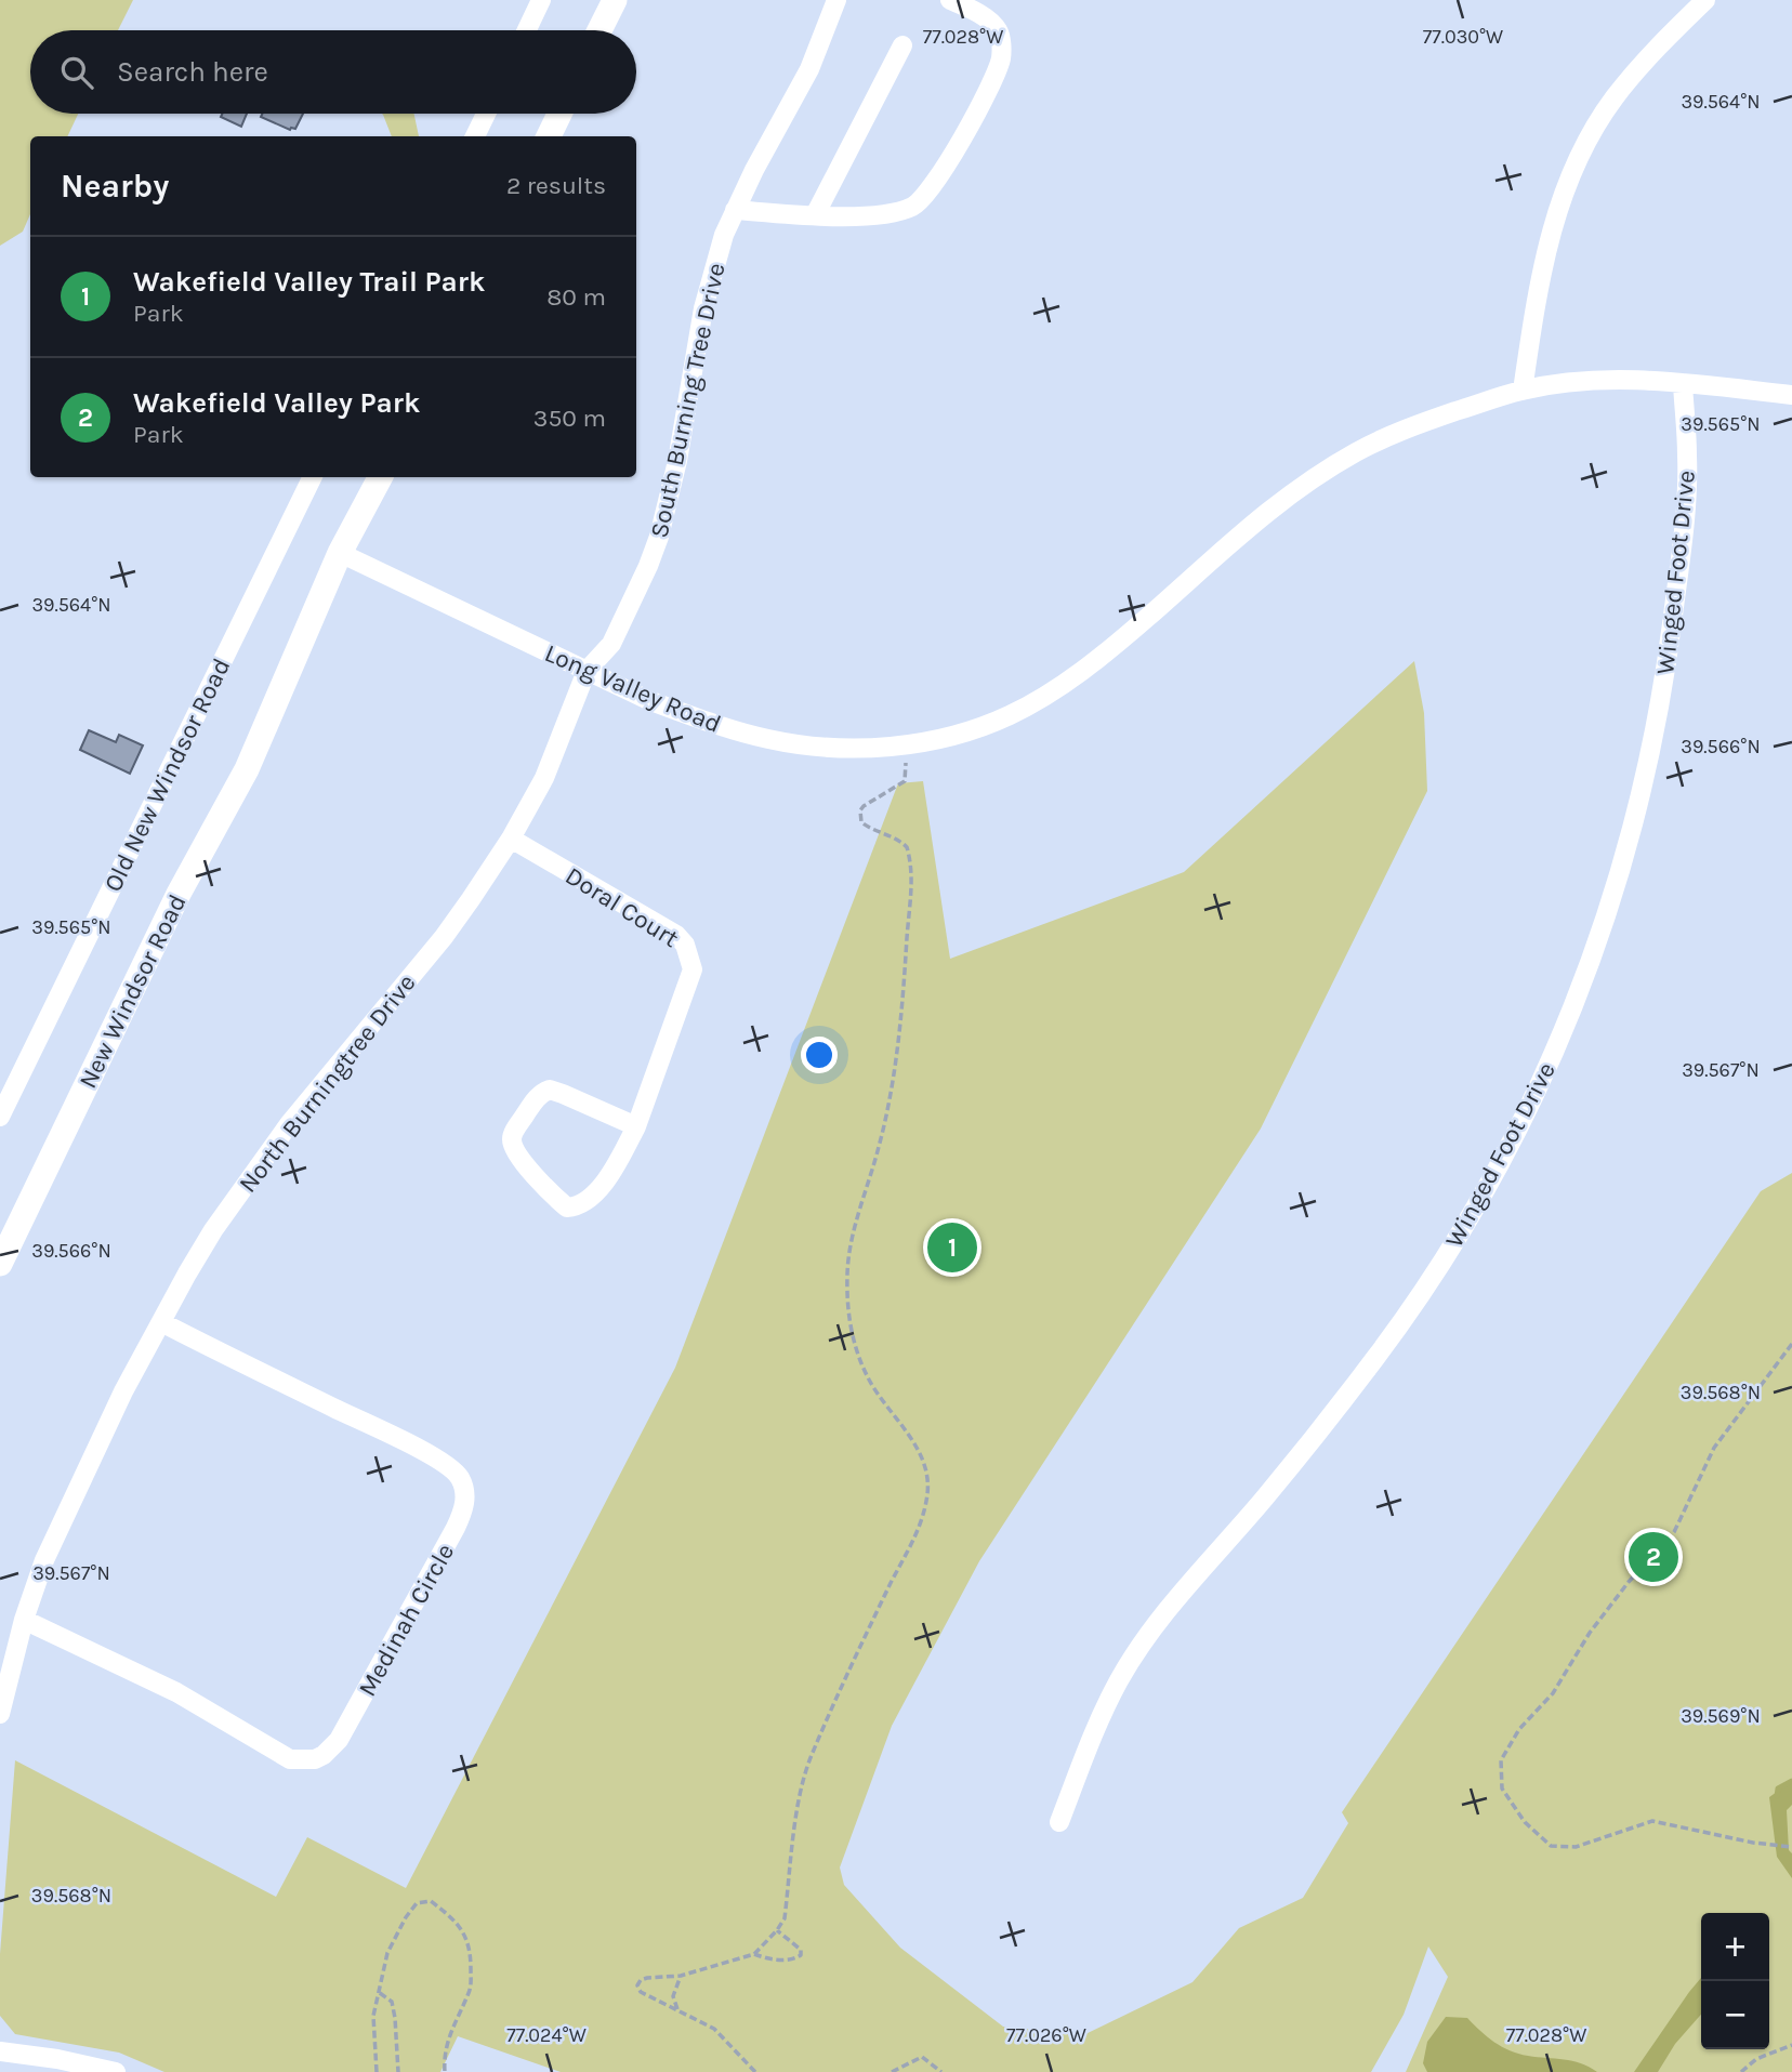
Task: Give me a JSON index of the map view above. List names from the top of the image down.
{
  "streets": {
    "main road": ["New Windsor Road"],
    "street": [
      "South Burning Tree Drive",
      "Winged Foot Drive",
      "Long Valley Road",
      "Old New Windsor Road",
      "Doral Court",
      "North Burningtree Drive",
      "Medinah Circle"
    ]
  },
  "crossings": [
    ["South Burning Tree Drive", "Long Valley Road"],
    ["South Burning Tree Drive", "North Burningtree Drive"],
    ["Winged Foot Drive", "Long Valley Road"],
    ["Long Valley Road", "New Windsor Road"],
    ["Long Valley Road", "North Burningtree Drive"],
    ["Doral Court", "North Burningtree Drive"],
    ["North Burningtree Drive", "Medinah Circle"]
  ],
  "page": {
    "search": "Search here",
    "heading": ["Nearby", "2 results"],
    "list": [
      {
        "mark": "1",
        "name": "Wakefield Valley Trail Park",
        "note": "Park",
        "value": "80 m"
      },
      {
        "mark": "2",
        "name": "Wakefield Valley Park",
        "note": "Park",
        "value": "350 m"
      }
    ],
    "pins": ["1", "2"],
    "map_buttons": ["+", "−"]
  },
  "coordinates": [
    "77.028°W",
    "77.030°W",
    "39.564°N",
    "39.565°N",
    "39.566°N",
    "39.567°N",
    "39.568°N",
    "39.569°N",
    "77.024°W",
    "77.026°W"
  ]
}
